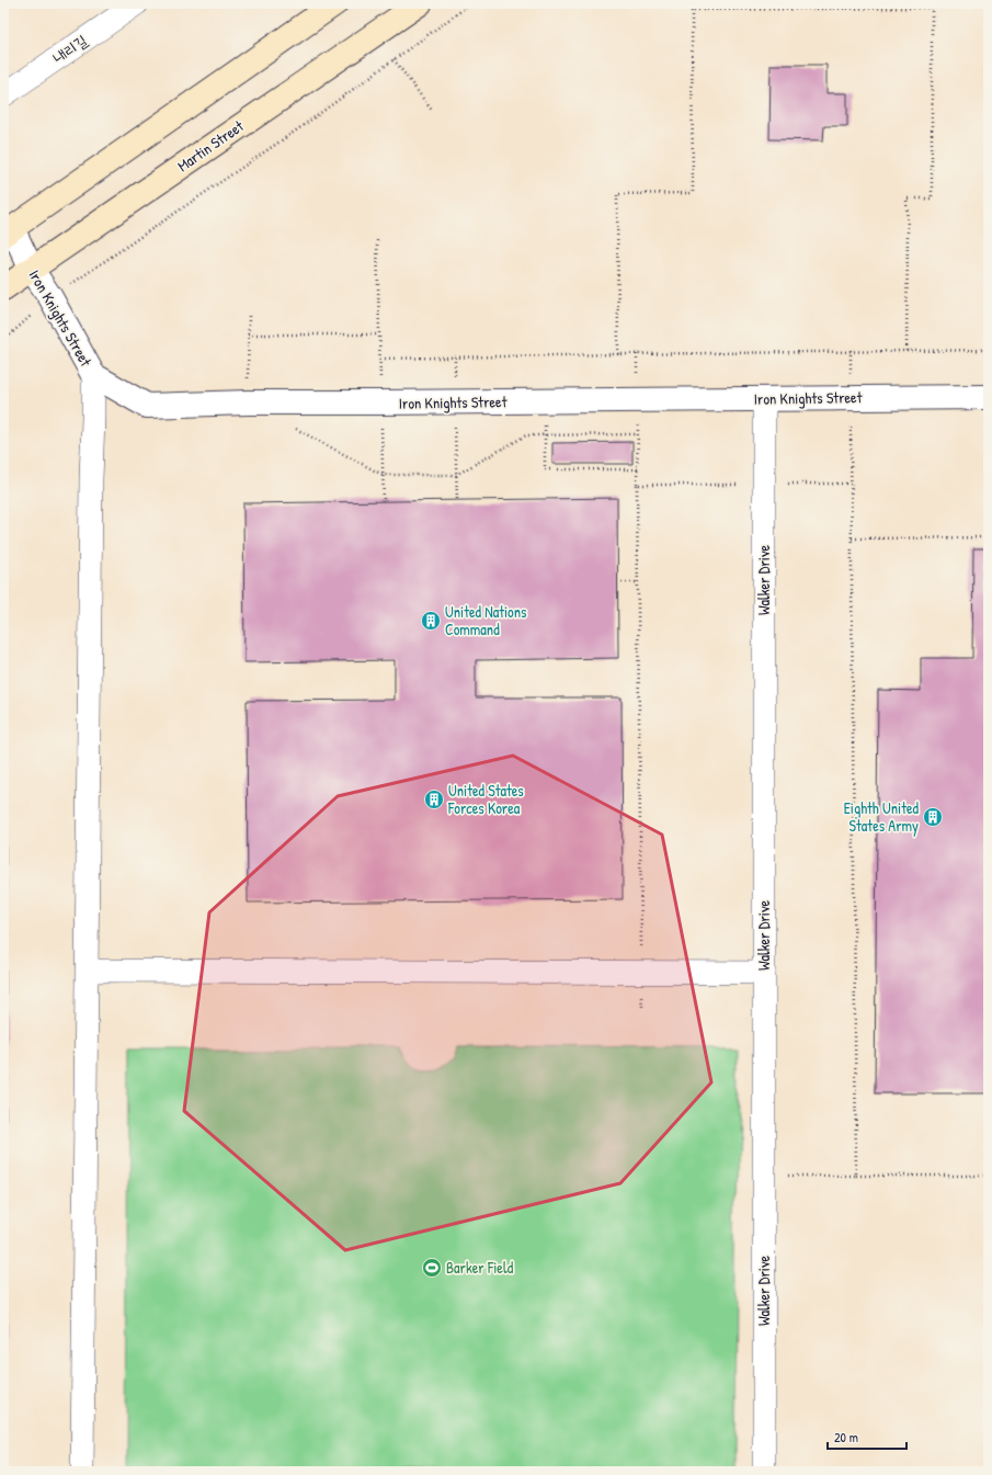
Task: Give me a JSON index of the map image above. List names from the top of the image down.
{
  "streets": {
    "main road": ["Martin Street"],
    "street": ["내리길", "Iron Knights Street", "Walker Drive"]
  },
  "crossings": [
    ["Martin Street", "Iron Knights Street"],
    ["Iron Knights Street", "Walker Drive"]
  ],
  "places": {
    "building": ["United Nations Command", "United States Forces Korea", "Eighth United States Army"],
    "sports": ["Barker Field"]
  },
  "scale_bar": "20 m"
}
